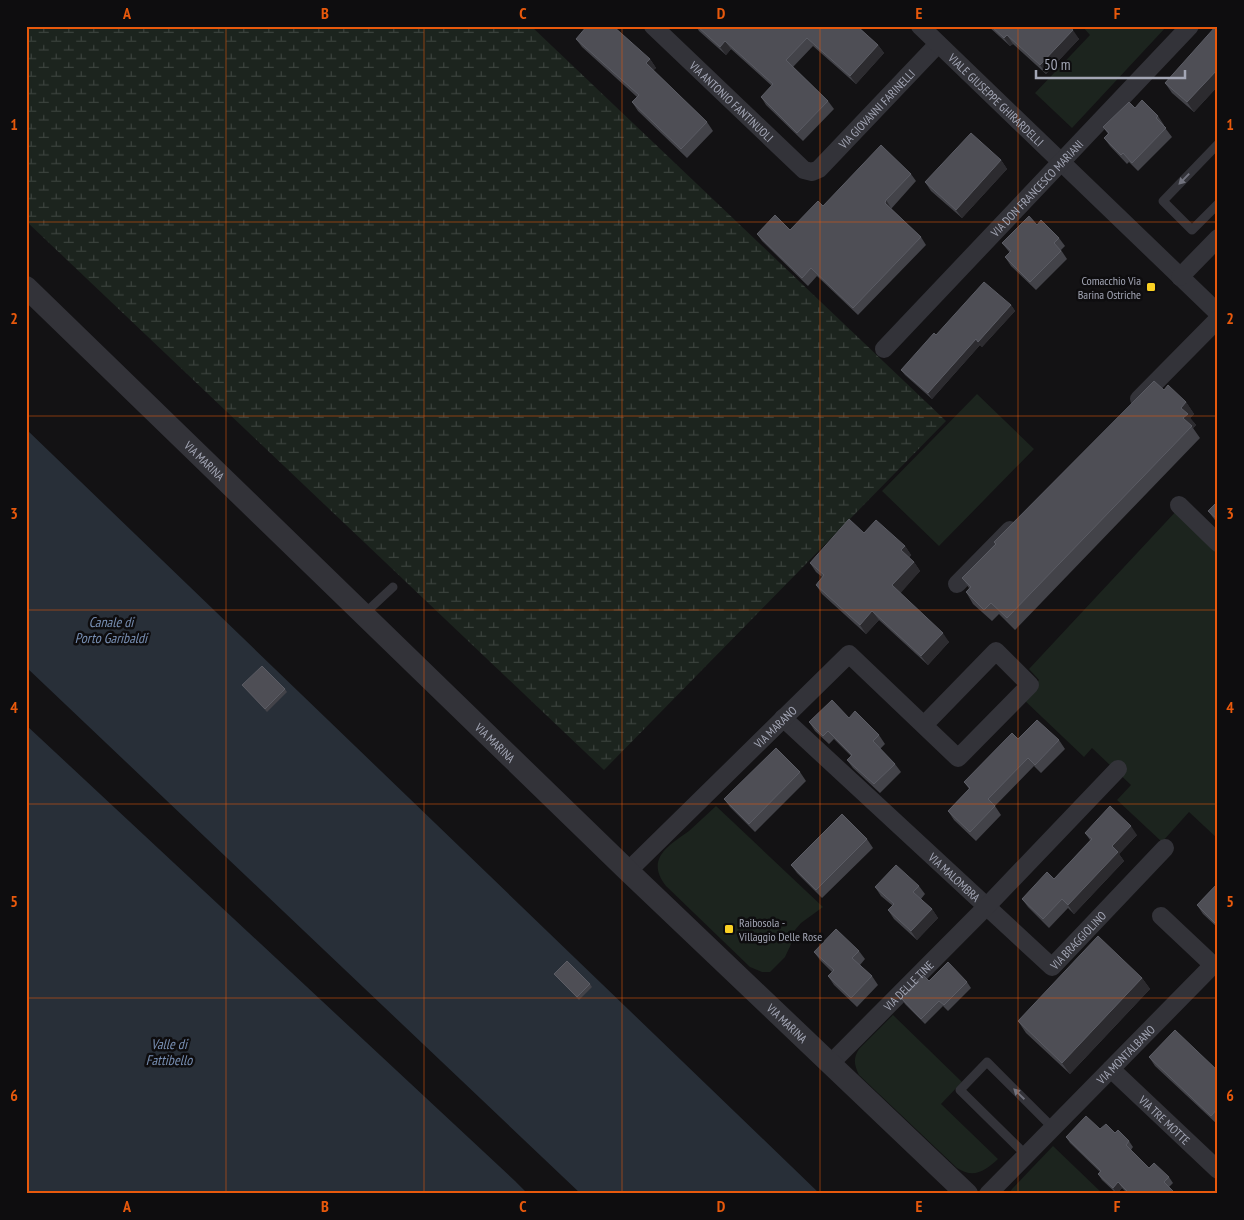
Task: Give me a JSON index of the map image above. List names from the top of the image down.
{
  "streets": {
    "street": [
      "VIALE GIUSEPPE GHIRARDELLI",
      "VIA ANTONIO FANTINUOLI",
      "VIA GIOVANNI FARINELLI",
      "VIA DON FRANCESCO MARIANI",
      "VIA MARINA",
      "VIA MARANO",
      "VIA MALOMBRA",
      "VIA BRAGGIOLINO",
      "VIA DELLE TINE",
      "VIA MONTALBANO",
      "VIA TRE MOTTE"
    ]
  },
  "crossings": [
    ["VIALE GIUSEPPE GHIRARDELLI", "VIA GIOVANNI FARINELLI"],
    ["VIALE GIUSEPPE GHIRARDELLI", "VIA DON FRANCESCO MARIANI"],
    ["VIA ANTONIO FANTINUOLI", "VIA GIOVANNI FARINELLI"],
    ["VIA MARINA", "VIA MARANO"],
    ["VIA MARINA", "VIA DELLE TINE"],
    ["VIA MARANO", "VIA MALOMBRA"],
    ["VIA MALOMBRA", "VIA BRAGGIOLINO"],
    ["VIA MALOMBRA", "VIA DELLE TINE"],
    ["VIA BRAGGIOLINO", "VIA DELLE TINE"],
    ["VIA MONTALBANO", "VIA TRE MOTTE"]
  ],
  "water": ["Canale di Porto Garibaldi", "Valle di Fattibello"],
  "places": {
    "transit": ["Comacchio Via Barina Ostriche", "Raibosola - Villaggio Delle Rose"]
  },
  "scale_bar": "50 m",
  "grid": {
    "columns": [
      "A",
      "B",
      "C",
      "D",
      "E",
      "F"
    ],
    "rows": [
      "1",
      "2",
      "3",
      "4",
      "5",
      "6"
    ]
  }
}
